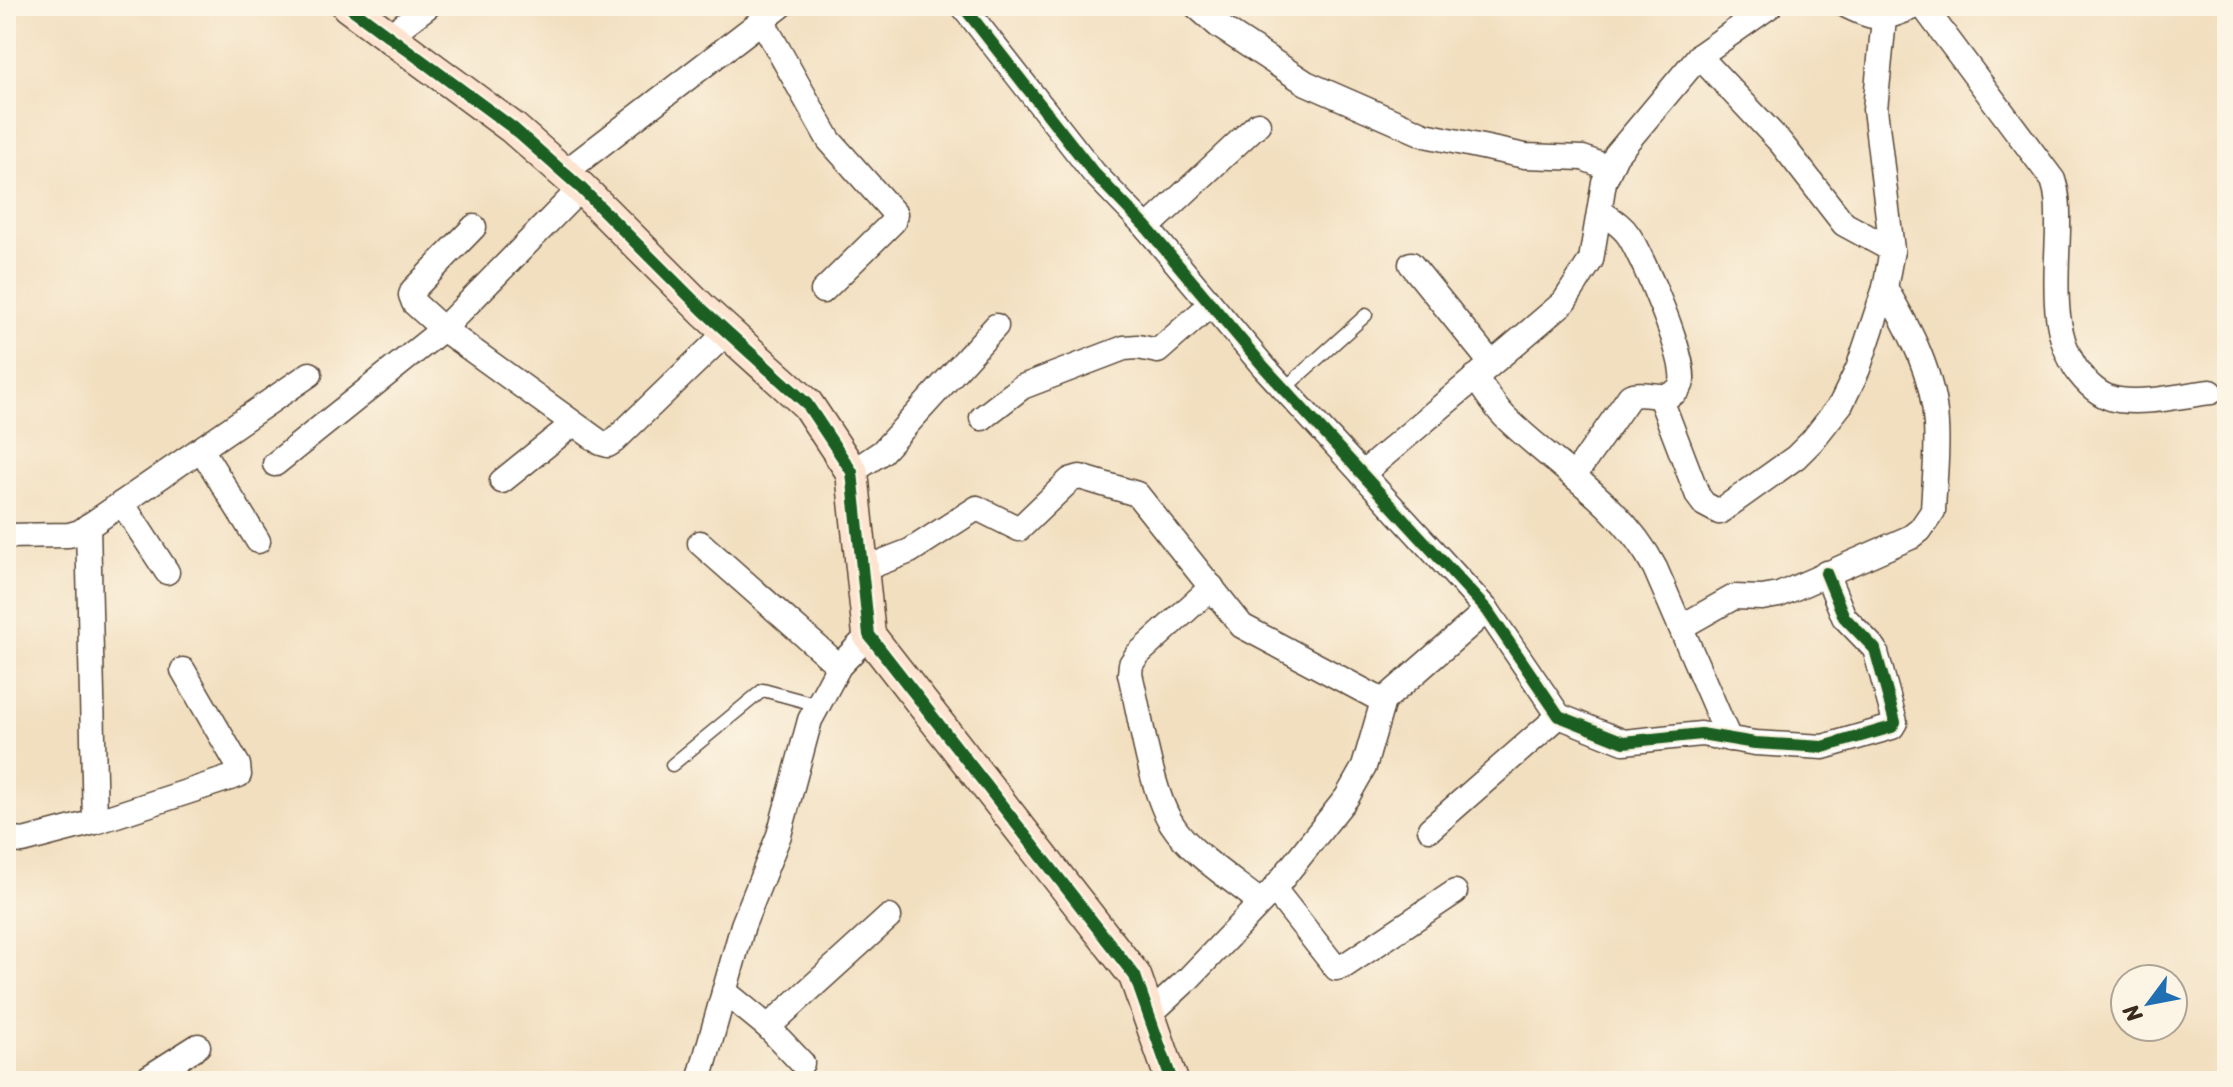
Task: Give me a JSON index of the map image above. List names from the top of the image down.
{
  "north": "bottom left"
}
